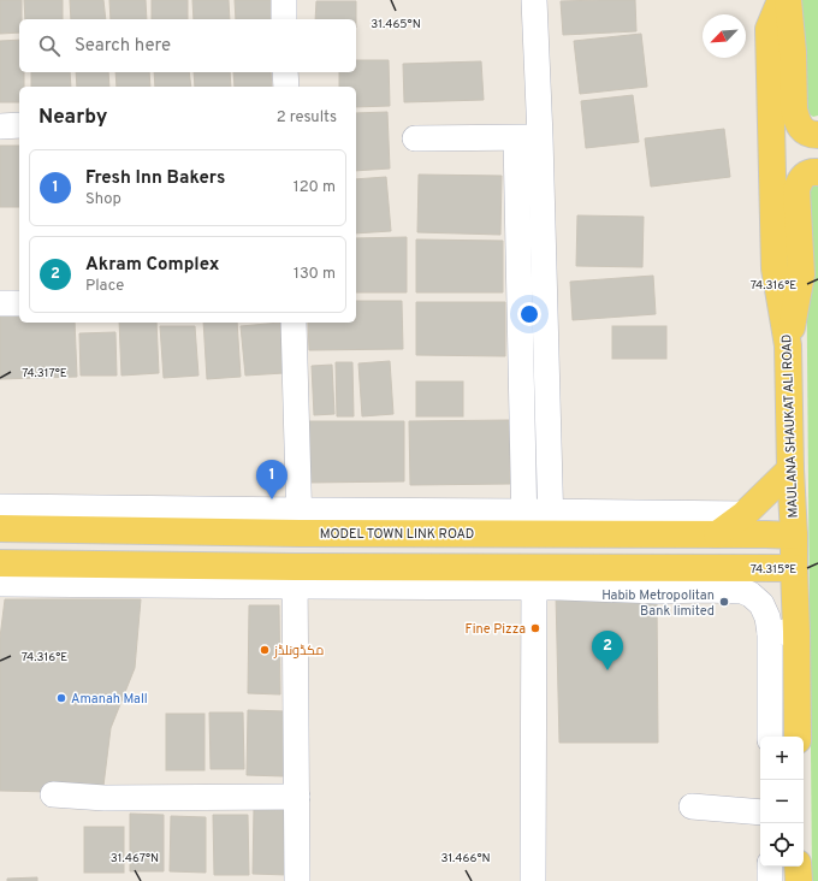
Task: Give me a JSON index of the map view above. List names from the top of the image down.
{
  "streets": {
    "main road": ["MAULANA SHAUKAT ALI ROAD", "MODEL TOWN LINK ROAD"]
  },
  "crossings": [
    ["MAULANA SHAUKAT ALI ROAD", "MODEL TOWN LINK ROAD"]
  ],
  "places": [
    "Habib Metropolitan Bank limited",
    "Fine Pizza",
    "مکڈونلڈز",
    "Amanah Mall"
  ],
  "north": "bottom left",
  "page": {
    "search": "Search here",
    "heading": ["Nearby", "2 results"],
    "list": [
      {
        "mark": "1",
        "name": "Fresh Inn Bakers",
        "note": "Shop",
        "value": "120 m"
      },
      {
        "mark": "2",
        "name": "Akram Complex",
        "note": "Place",
        "value": "130 m"
      }
    ],
    "pins": ["1", "2"],
    "map_buttons": ["+", "−"]
  },
  "coordinates": [
    "31.465°N",
    "74.316°E",
    "74.317°E",
    "74.315°E",
    "31.467°N",
    "31.466°N"
  ]
}
